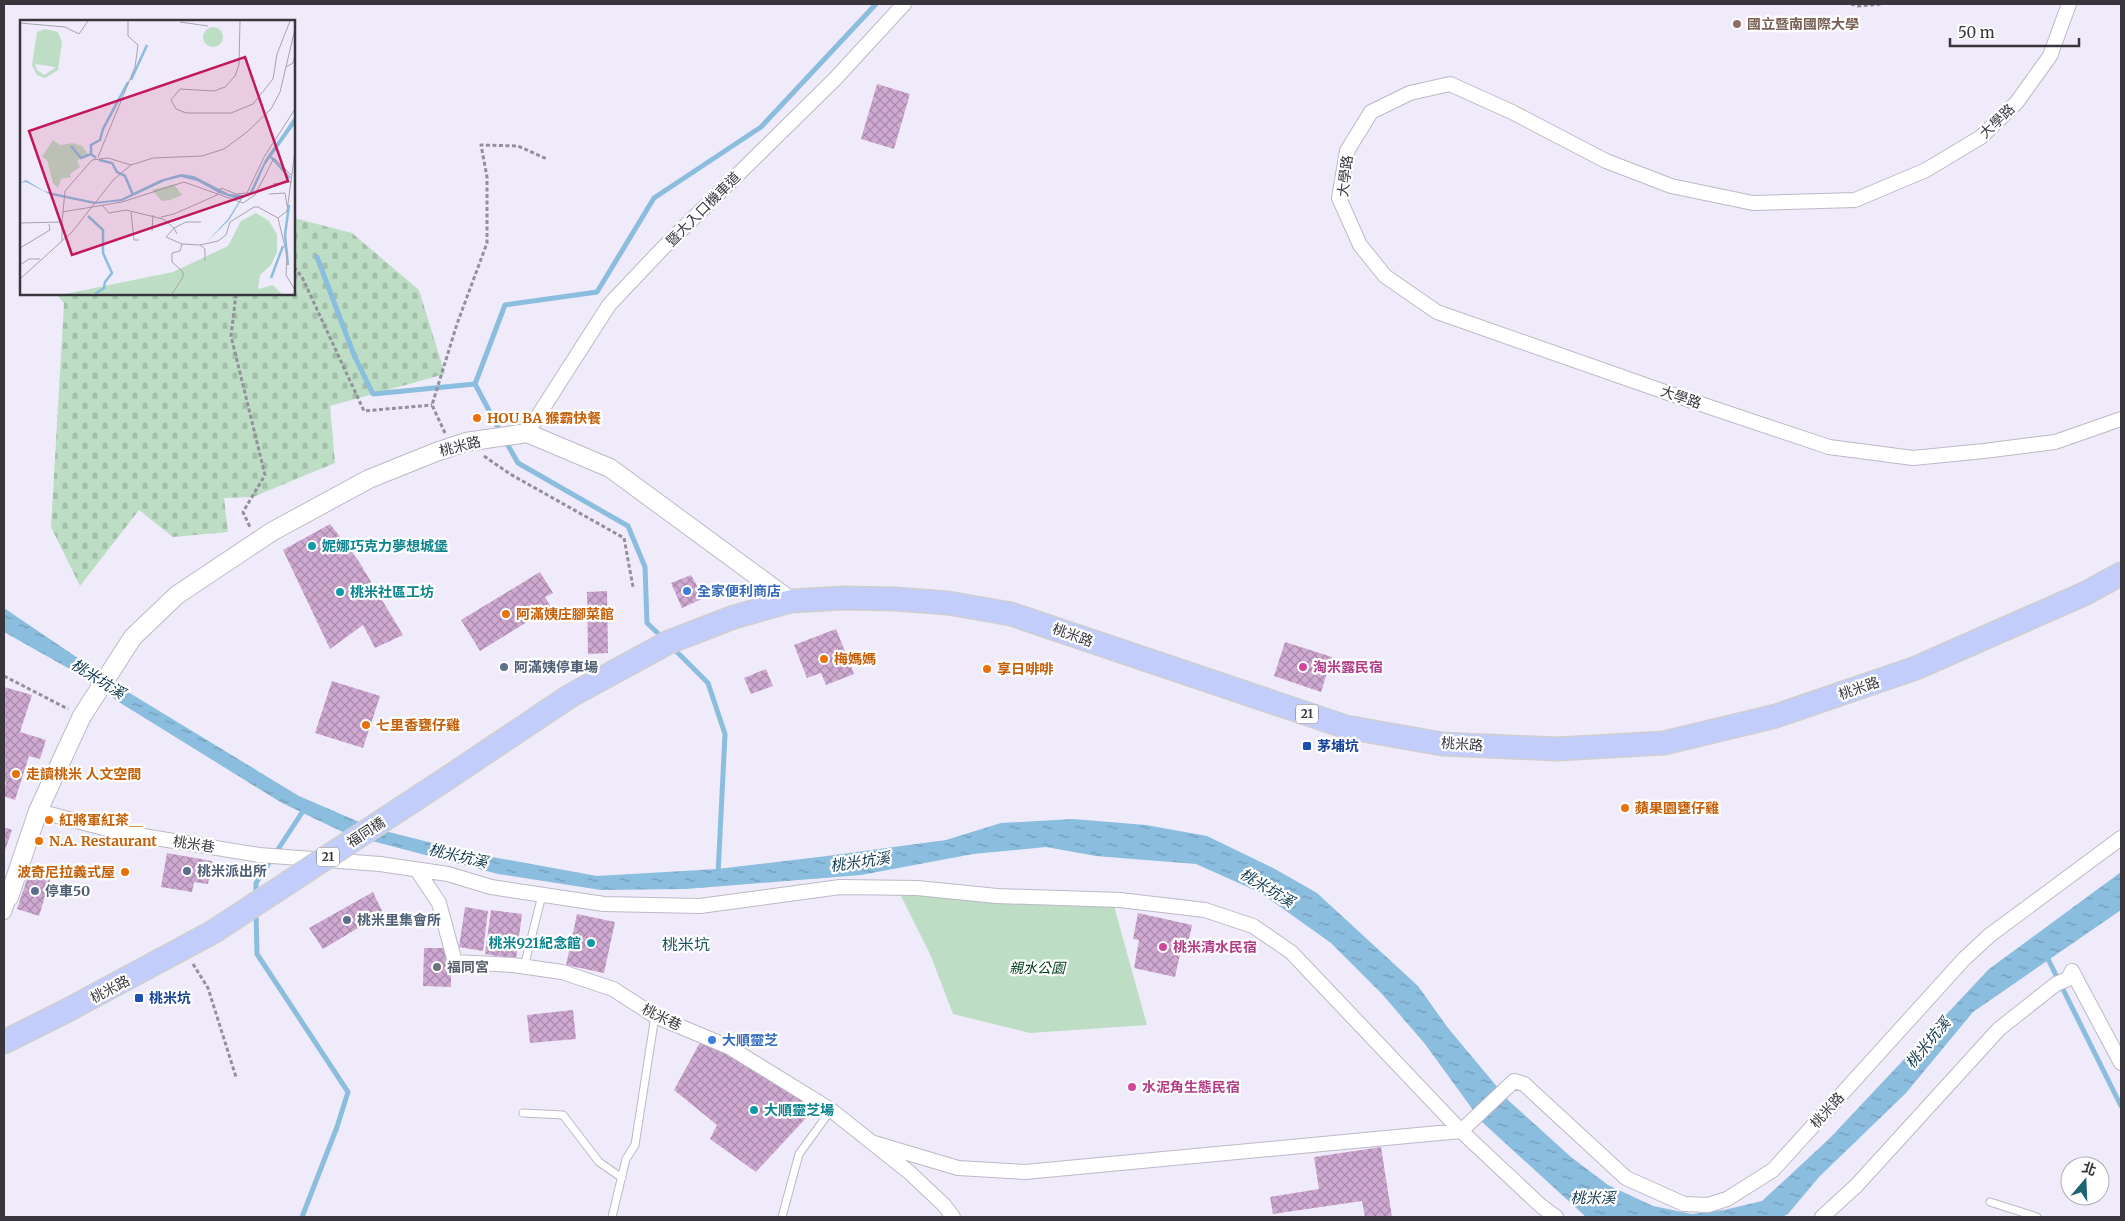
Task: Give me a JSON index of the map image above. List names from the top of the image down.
{
  "streets": {
    "main road": ["桃米路", "21", "福同橋"],
    "street": ["大學路", "暨大入口機車道", "桃米巷"]
  },
  "crossings": [
    ["暨大入口機車道", "桃米路"],
    ["桃米路", "福同橋"],
    ["桃米路", "桃米巷"]
  ],
  "districts": ["桃米坑"],
  "water": ["桃米坑溪", "桃米溪"],
  "parks": ["親水公園"],
  "places": {
    "other": [
      "國立暨南國際大學",
      "HOU BA 猴霸快餐",
      "妮娜巧克力夢想城堡",
      "全家便利商店",
      "桃米社區工坊",
      "阿滿姨庄腳菜館",
      "梅媽媽",
      "阿滿姨停車場",
      "淘米露民宿",
      "享日啡啡",
      "七里香甕仔雞",
      "走讀桃米 人文空間",
      "蘋果園甕仔雞",
      "紅將軍紅茶＿",
      "N.A. Restaurant",
      "桃米派出所",
      "波奇尼拉義式屋",
      "停車50",
      "桃米里集會所",
      "桃米921紀念館",
      "桃米清水民宿",
      "福同宮",
      "大順靈芝",
      "水泥角生態民宿",
      "大順靈芝場"
    ],
    "transit": ["茅埔坑", "桃米坑"]
  },
  "scale_bar": "50 m",
  "north": "top"
}
